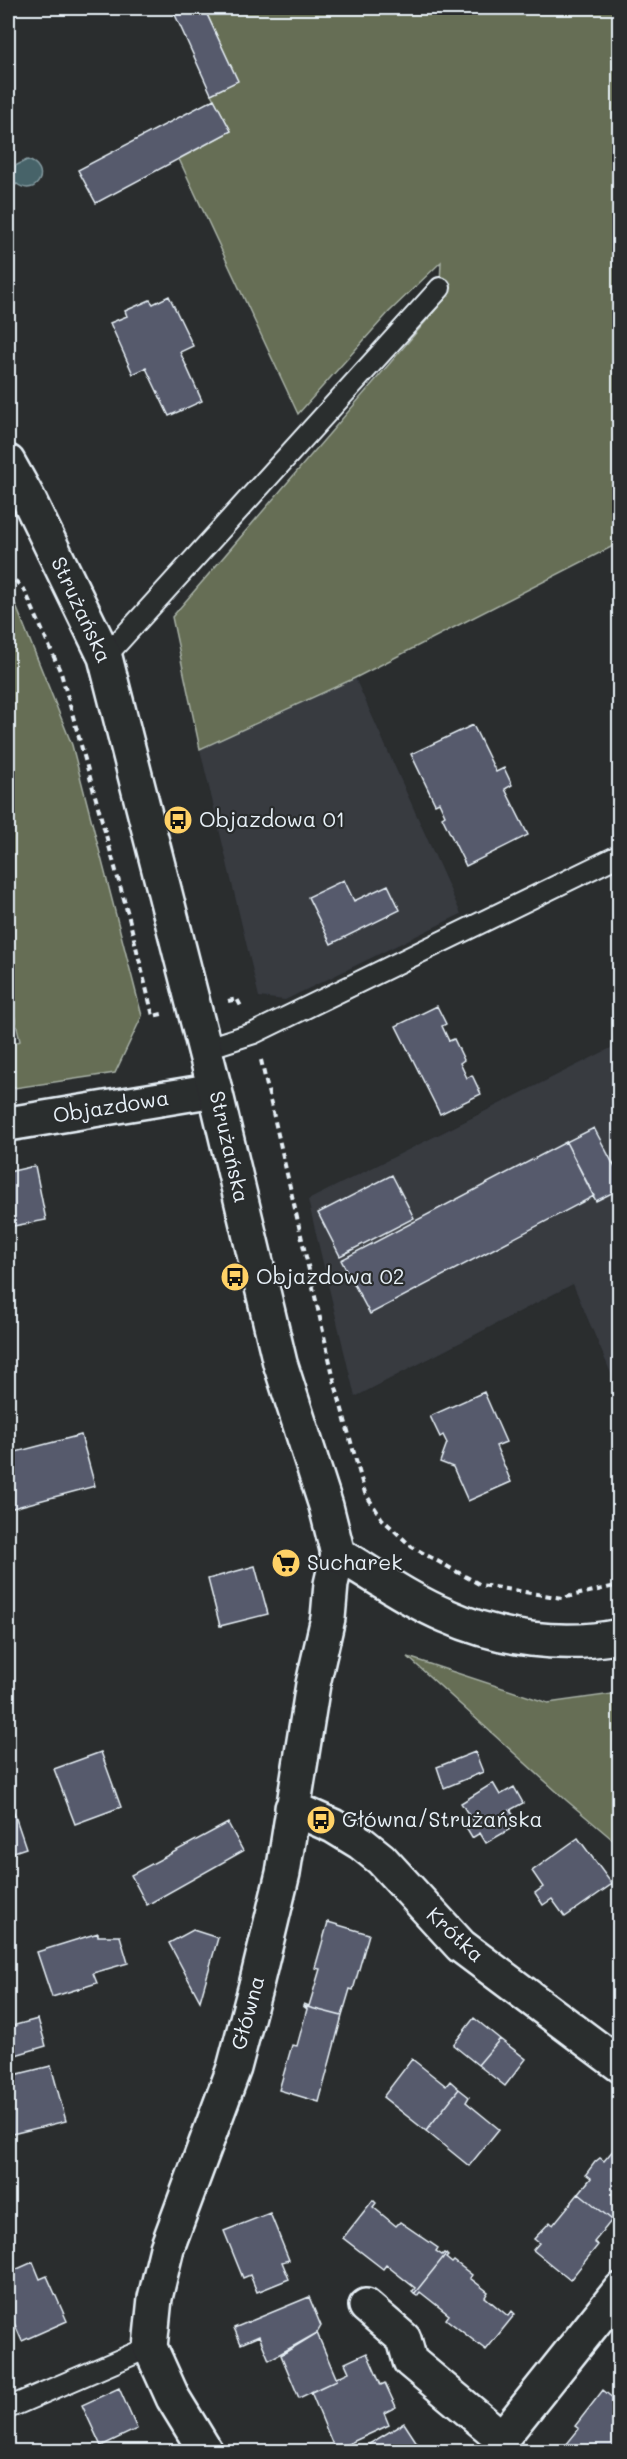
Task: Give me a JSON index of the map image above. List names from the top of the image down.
{
  "streets": {
    "street": [
      "Strużańska",
      "Objazdowa",
      "Krótka",
      "Główna"
    ]
  },
  "crossings": [
    ["Strużańska", "Objazdowa"],
    ["Strużańska", "Główna"],
    ["Krótka", "Główna"]
  ],
  "places": {
    "bus stop": ["Objazdowa 01", "Objazdowa 02", "Główna/Strużańska"],
    "supermarket": ["Sucharek"]
  }
}
